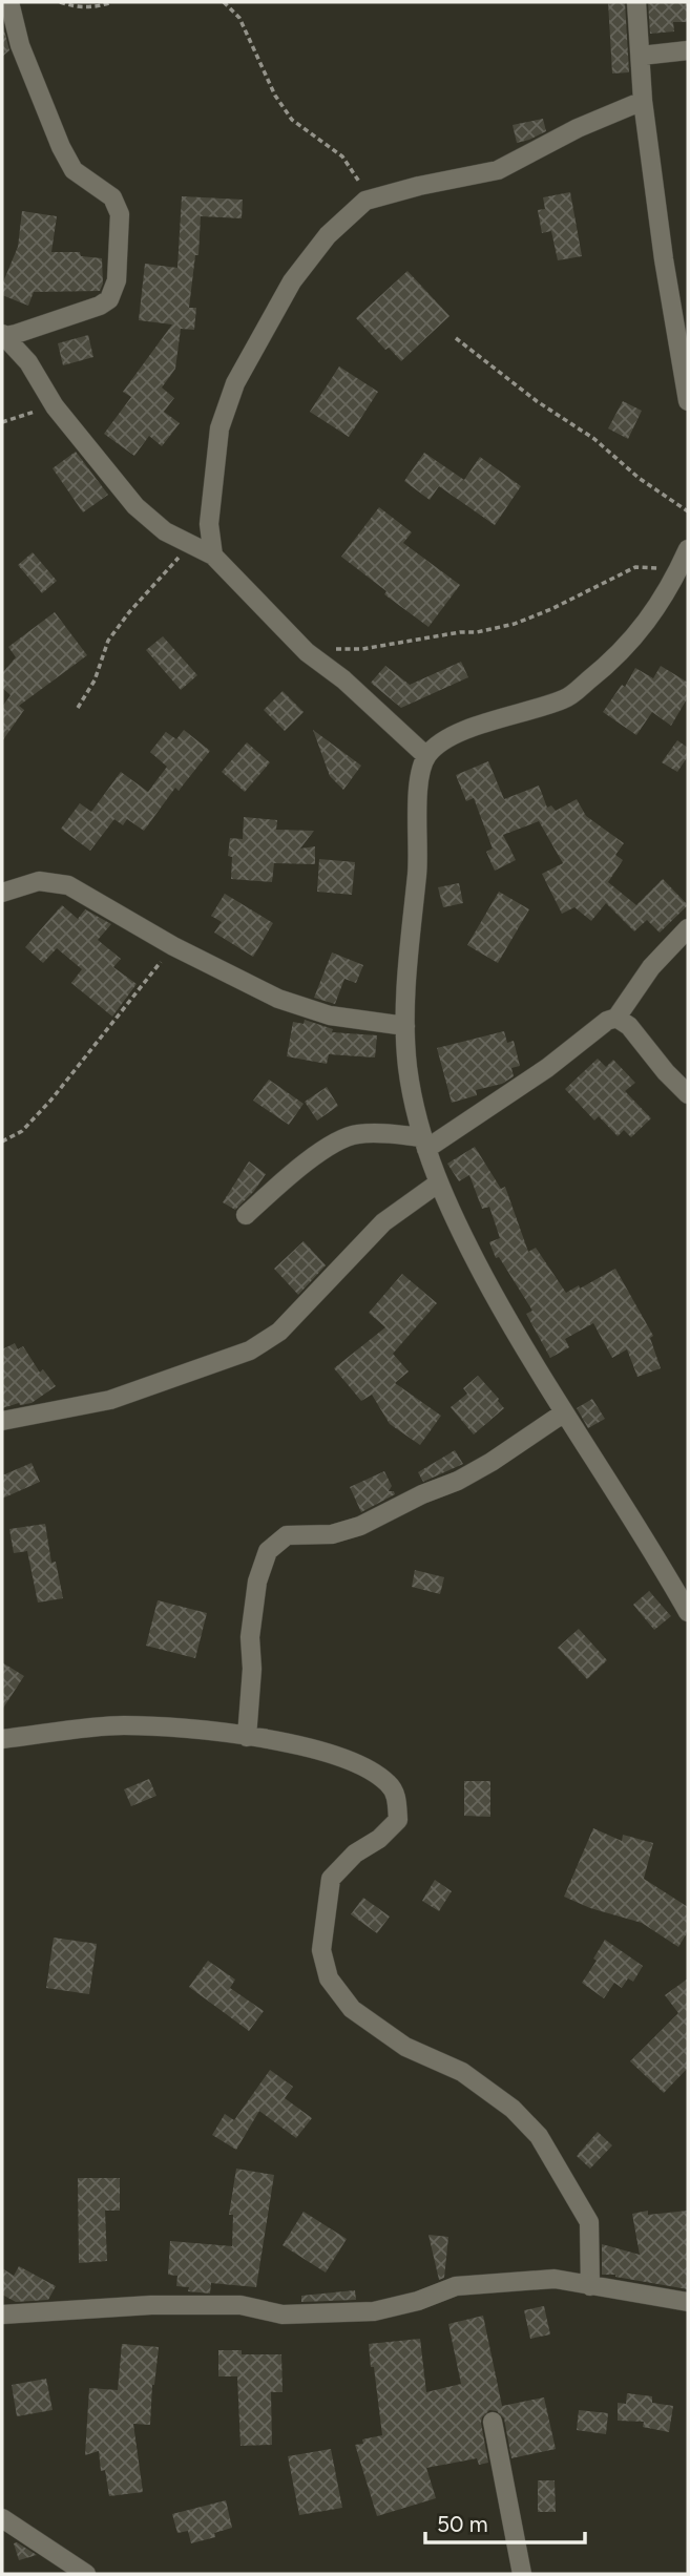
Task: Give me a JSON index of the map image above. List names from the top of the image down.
{
  "scale_bar": "50 m"
}
